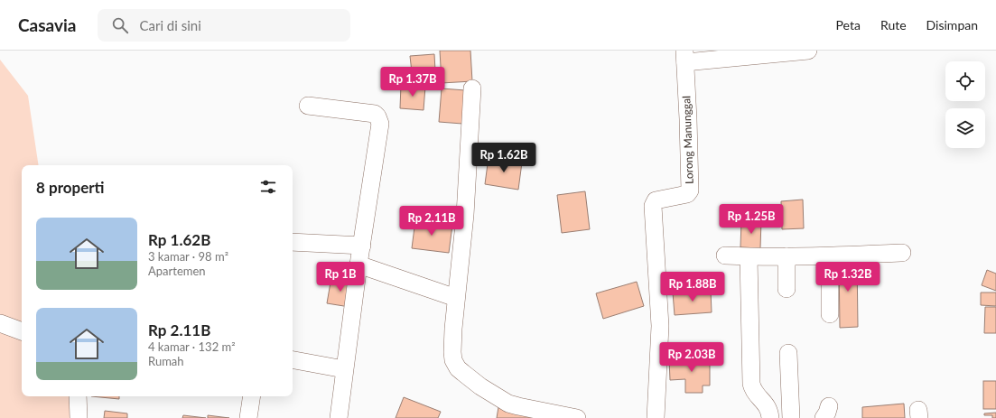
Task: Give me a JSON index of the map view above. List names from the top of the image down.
{
  "streets": {
    "street": ["Lorong Manunggal"]
  },
  "page": {
    "header": "Casavia",
    "search": "Cari di sini",
    "nav": ["Peta", "Rute", "Disimpan"],
    "price": [
      "Rp 1.37B",
      "Rp 1.62B",
      "Rp 1.25B",
      "Rp 2.11B",
      "Rp 1B",
      "Rp 1.32B",
      "Rp 1.88B",
      "Rp 2.03B"
    ],
    "heading": "8 properti",
    "list": [
      {
        "name": "Rp 1.62B",
        "note": "3 kamar · 98 m² · Apartemen"
      },
      {
        "name": "Rp 2.11B",
        "note": "4 kamar · 132 m² · Rumah"
      }
    ]
  }
}
